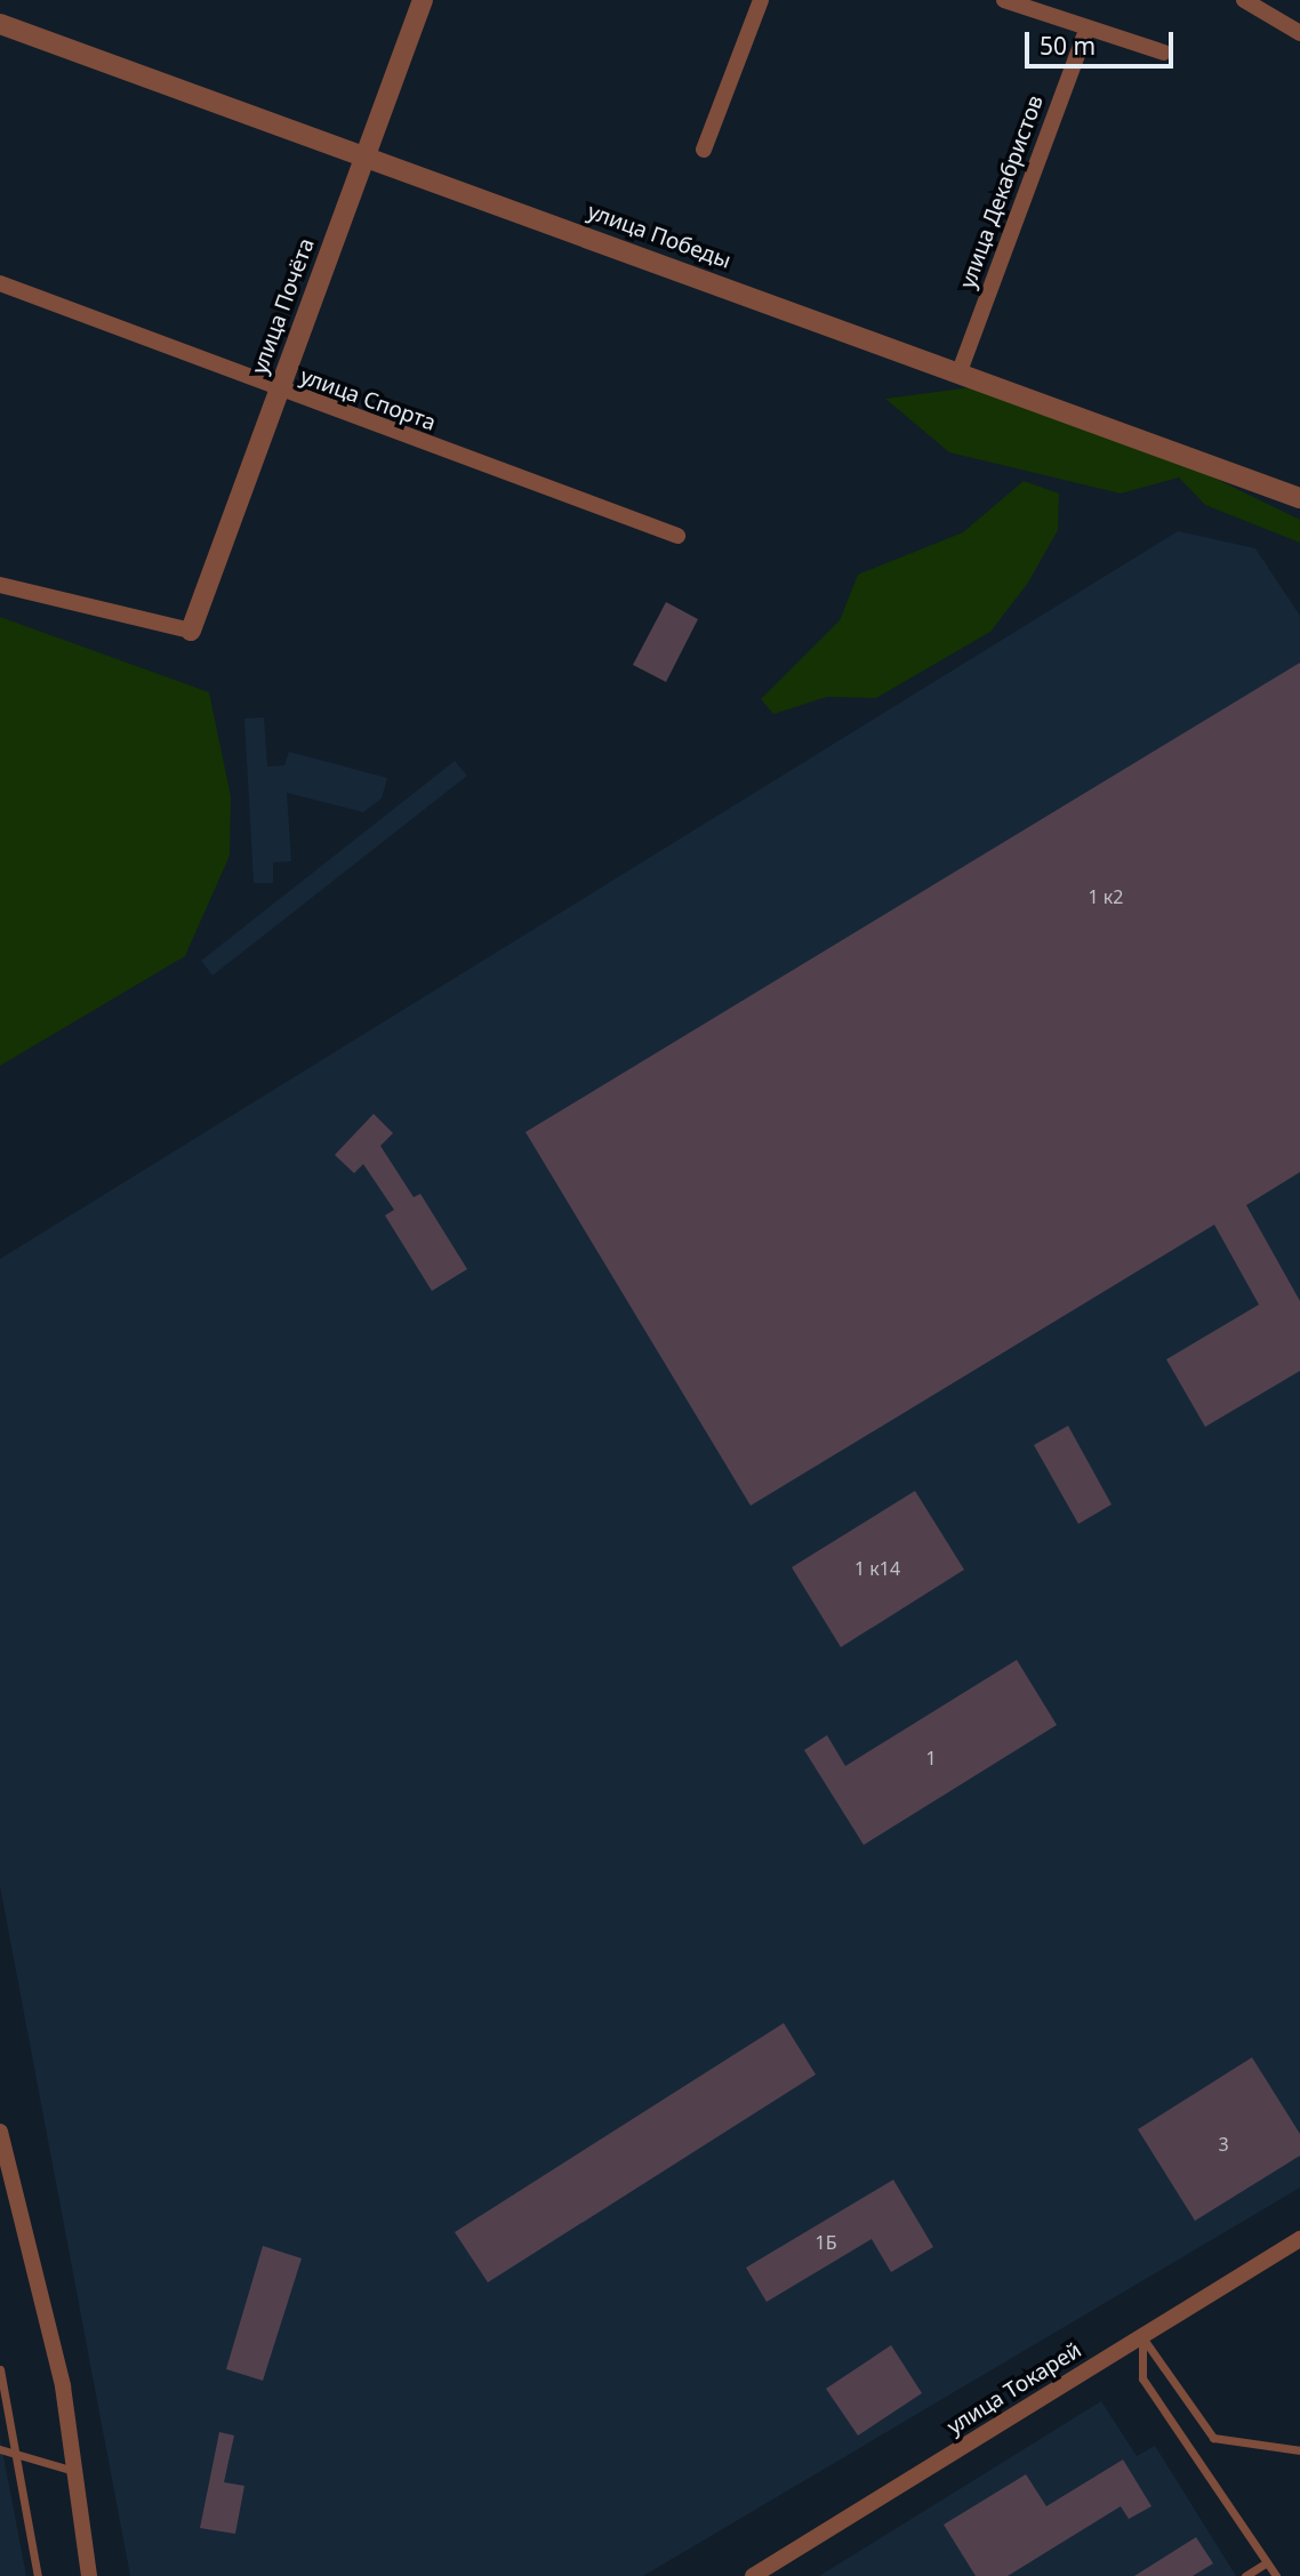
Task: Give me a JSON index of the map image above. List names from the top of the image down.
{
  "streets": {
    "street": [
      "улица Декабристов",
      "улица Победы",
      "улица Почёта",
      "улица Спорта",
      "улица Токарей"
    ]
  },
  "crossings": [
    ["улица Декабристов", "улица Победы"],
    ["улица Победы", "улица Почёта"],
    ["улица Почёта", "улица Спорта"]
  ],
  "house_numbers": [
    "1 к2",
    "1 к14",
    "1",
    "3",
    "1Б"
  ],
  "scale_bar": "50 m"
}
